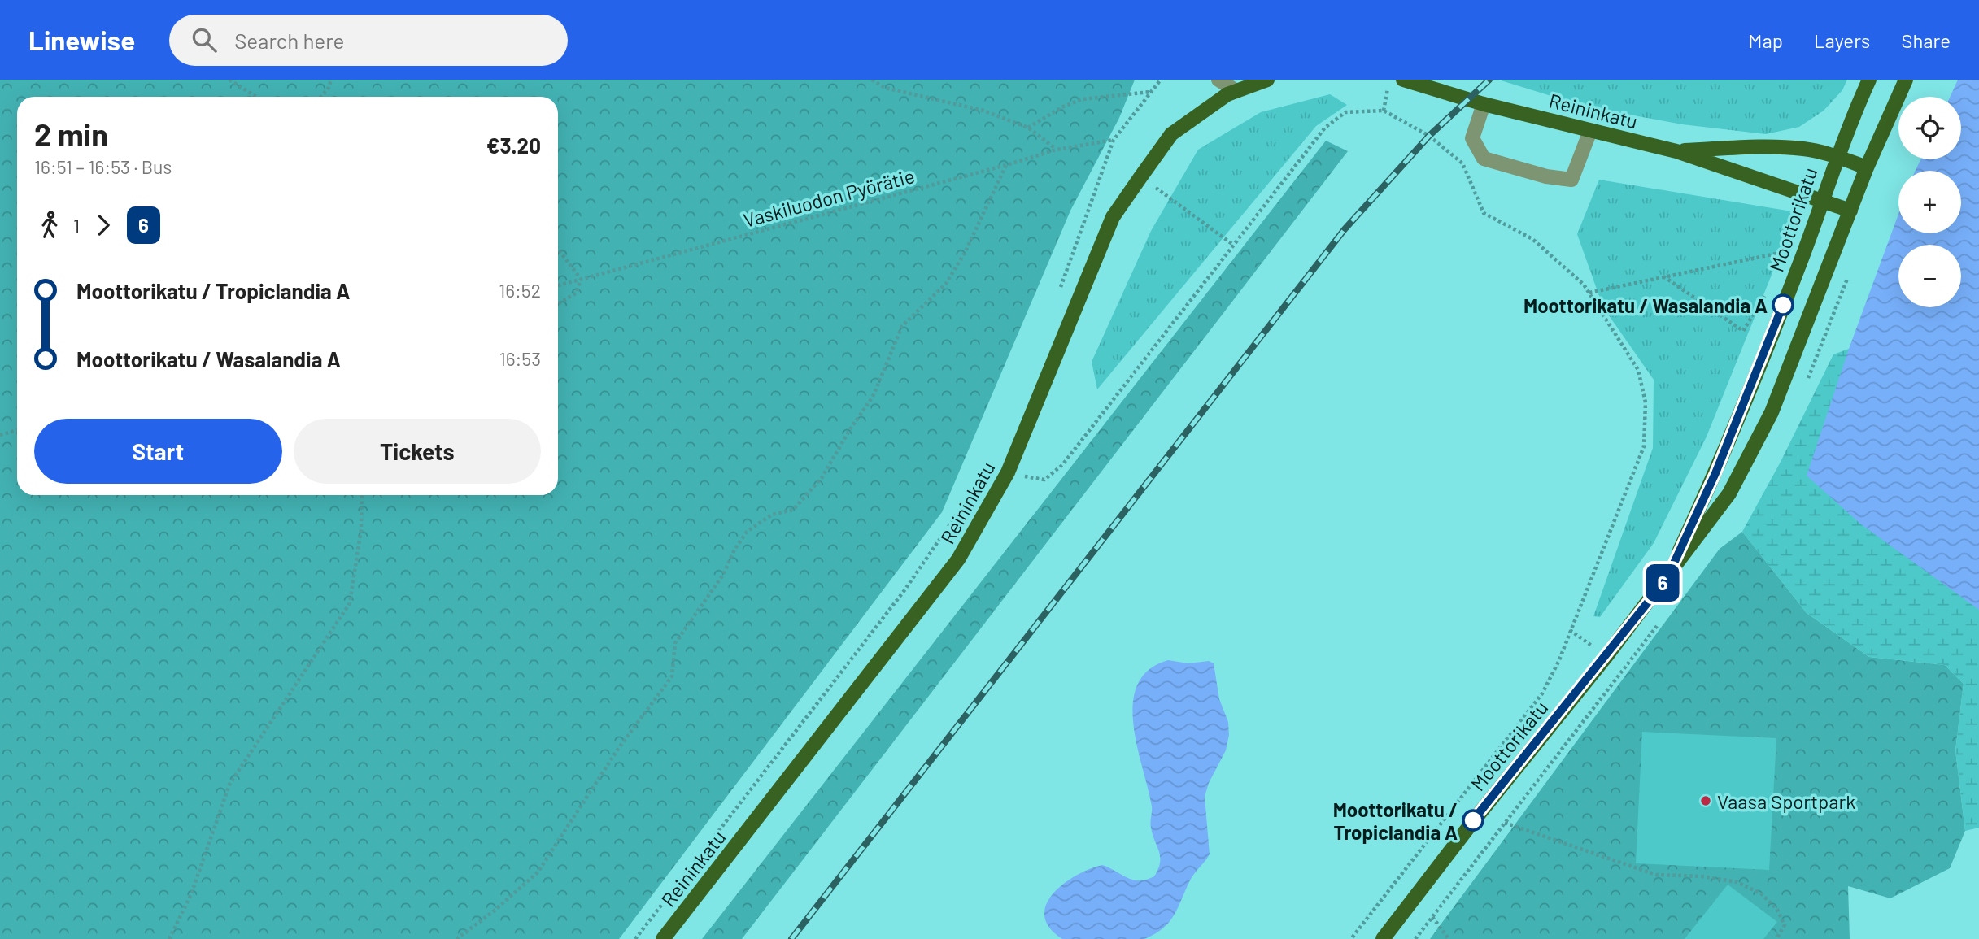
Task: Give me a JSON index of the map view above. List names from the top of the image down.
{
  "streets": {
    "main road": ["Reininkatu", "Moottorikatu"],
    "path": ["Vaskiluodon Pyörätie"]
  },
  "crossings": [
    ["Reininkatu", "Moottorikatu"]
  ],
  "places": ["Moottorikatu / Wasalandia A", "Vaasa Sportpark", "Moottorikatu / Tropiclandia A"],
  "lines": ["bus line 6"],
  "page": {
    "header": "Linewise",
    "search": "Search here",
    "nav": ["Map", "Layers", "Share"],
    "on_map": "6",
    "map_buttons": ["+", "−"],
    "heading": ["2 min", "16:51 – 16:53 · Bus", "€3.20"],
    "legs": ["1", "6"],
    "list": [
      {
        "name": "Moottorikatu / Tropiclandia A",
        "value": "16:52"
      },
      {
        "name": "Moottorikatu / Wasalandia A",
        "value": "16:53"
      }
    ],
    "buttons": ["Start", "Tickets"]
  }
}
